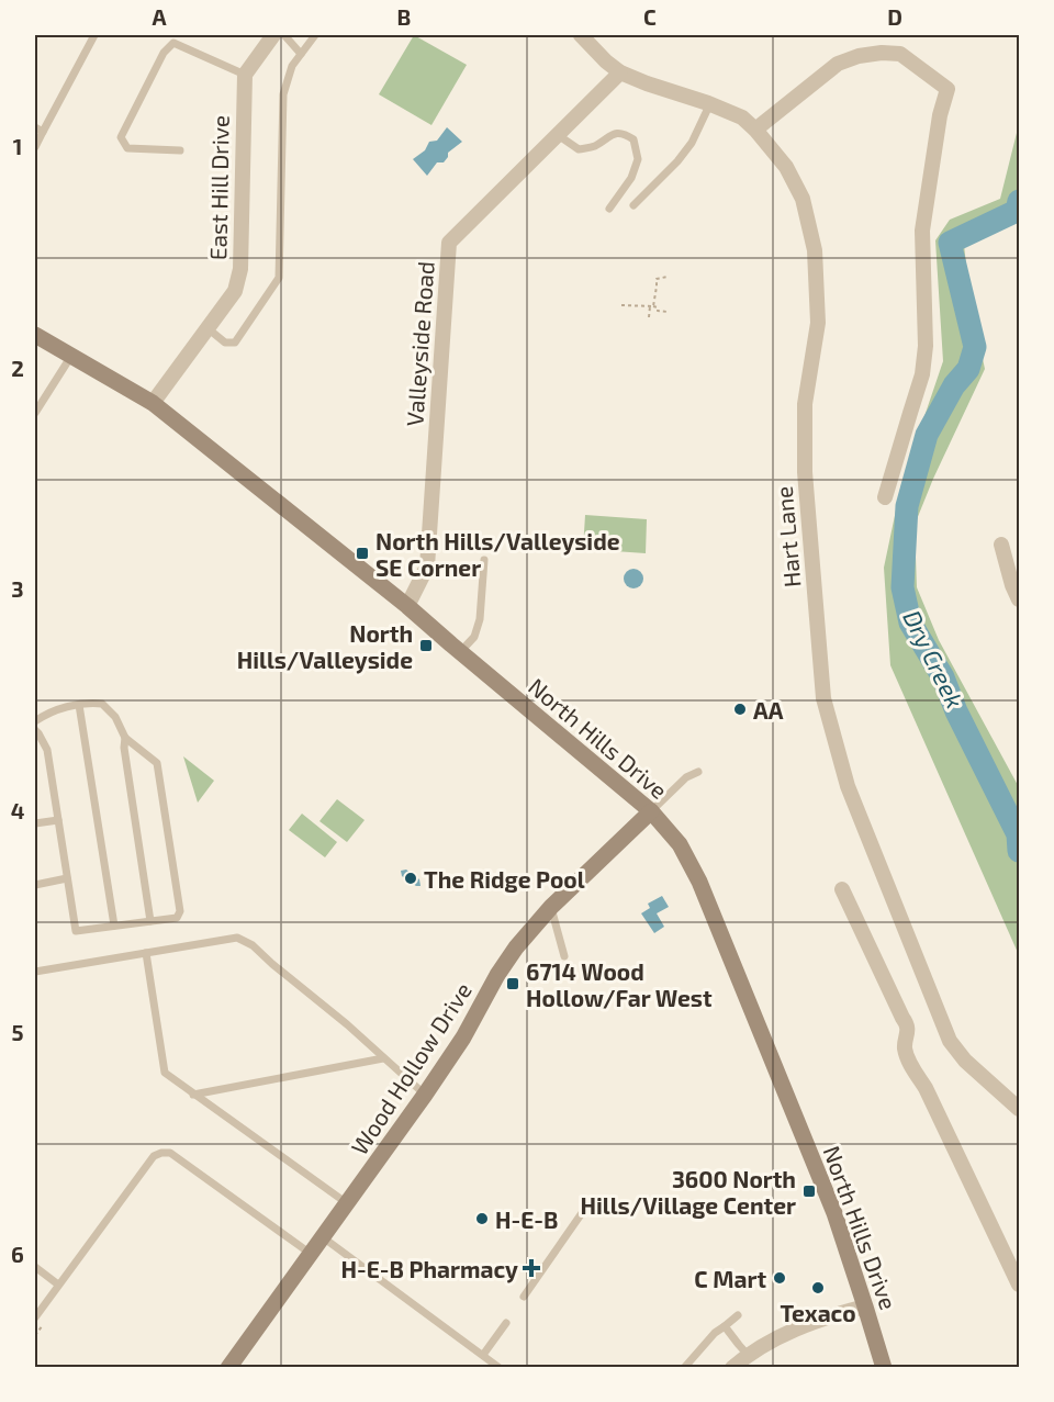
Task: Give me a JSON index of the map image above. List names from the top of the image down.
{
  "streets": {
    "street": [
      "East Hill Drive",
      "Valleyside Road",
      "Hart Lane",
      "North Hills Drive",
      "Wood Hollow Drive"
    ]
  },
  "crossings": [
    ["East Hill Drive", "North Hills Drive"],
    ["Valleyside Road", "Hart Lane"],
    ["Valleyside Road", "North Hills Drive"],
    ["North Hills Drive", "Wood Hollow Drive"]
  ],
  "water": ["Dry Creek"],
  "places": {
    "transit": [
      "North Hills/Valleyside SE Corner",
      "North Hills/Valleyside",
      "6714 Wood Hollow/Far West",
      "3600 North Hills/Village Center"
    ],
    "other": [
      "AA",
      "The Ridge Pool",
      "H-E-B",
      "C Mart",
      "Texaco"
    ],
    "health": ["H-E-B Pharmacy"]
  },
  "grid": {
    "columns": [
      "A",
      "B",
      "C",
      "D"
    ],
    "rows": [
      "1",
      "2",
      "3",
      "4",
      "5",
      "6"
    ]
  }
}
